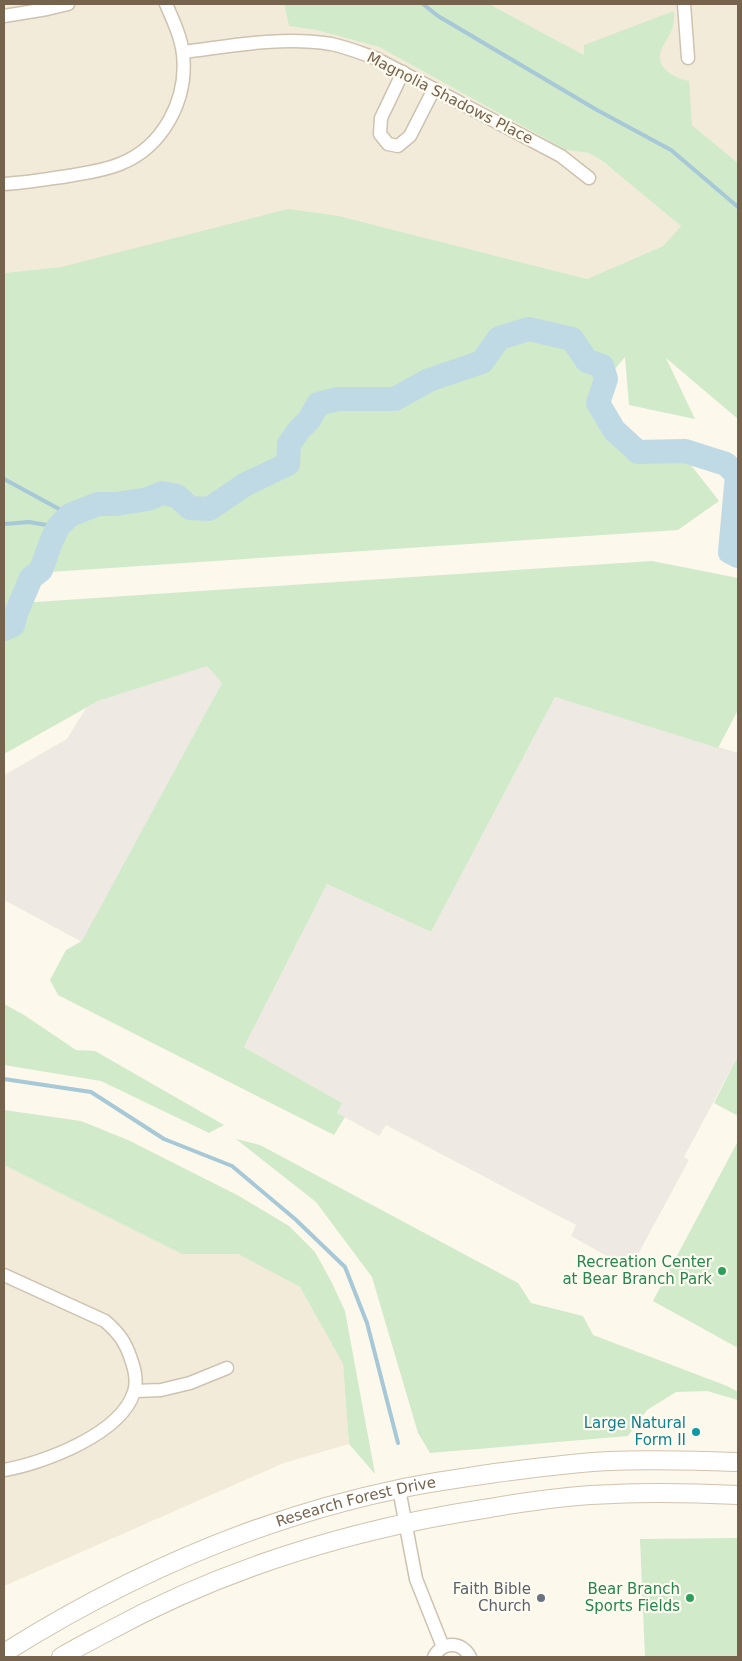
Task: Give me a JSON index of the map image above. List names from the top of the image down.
{
  "streets": {
    "main road": ["Research Forest Drive"],
    "street": ["Magnolia Shadows Place"]
  },
  "places": [
    "Recreation Center at Bear Branch Park",
    "Large Natural Form II",
    "Faith Bible Church",
    "Bear Branch Sports Fields"
  ]
}
